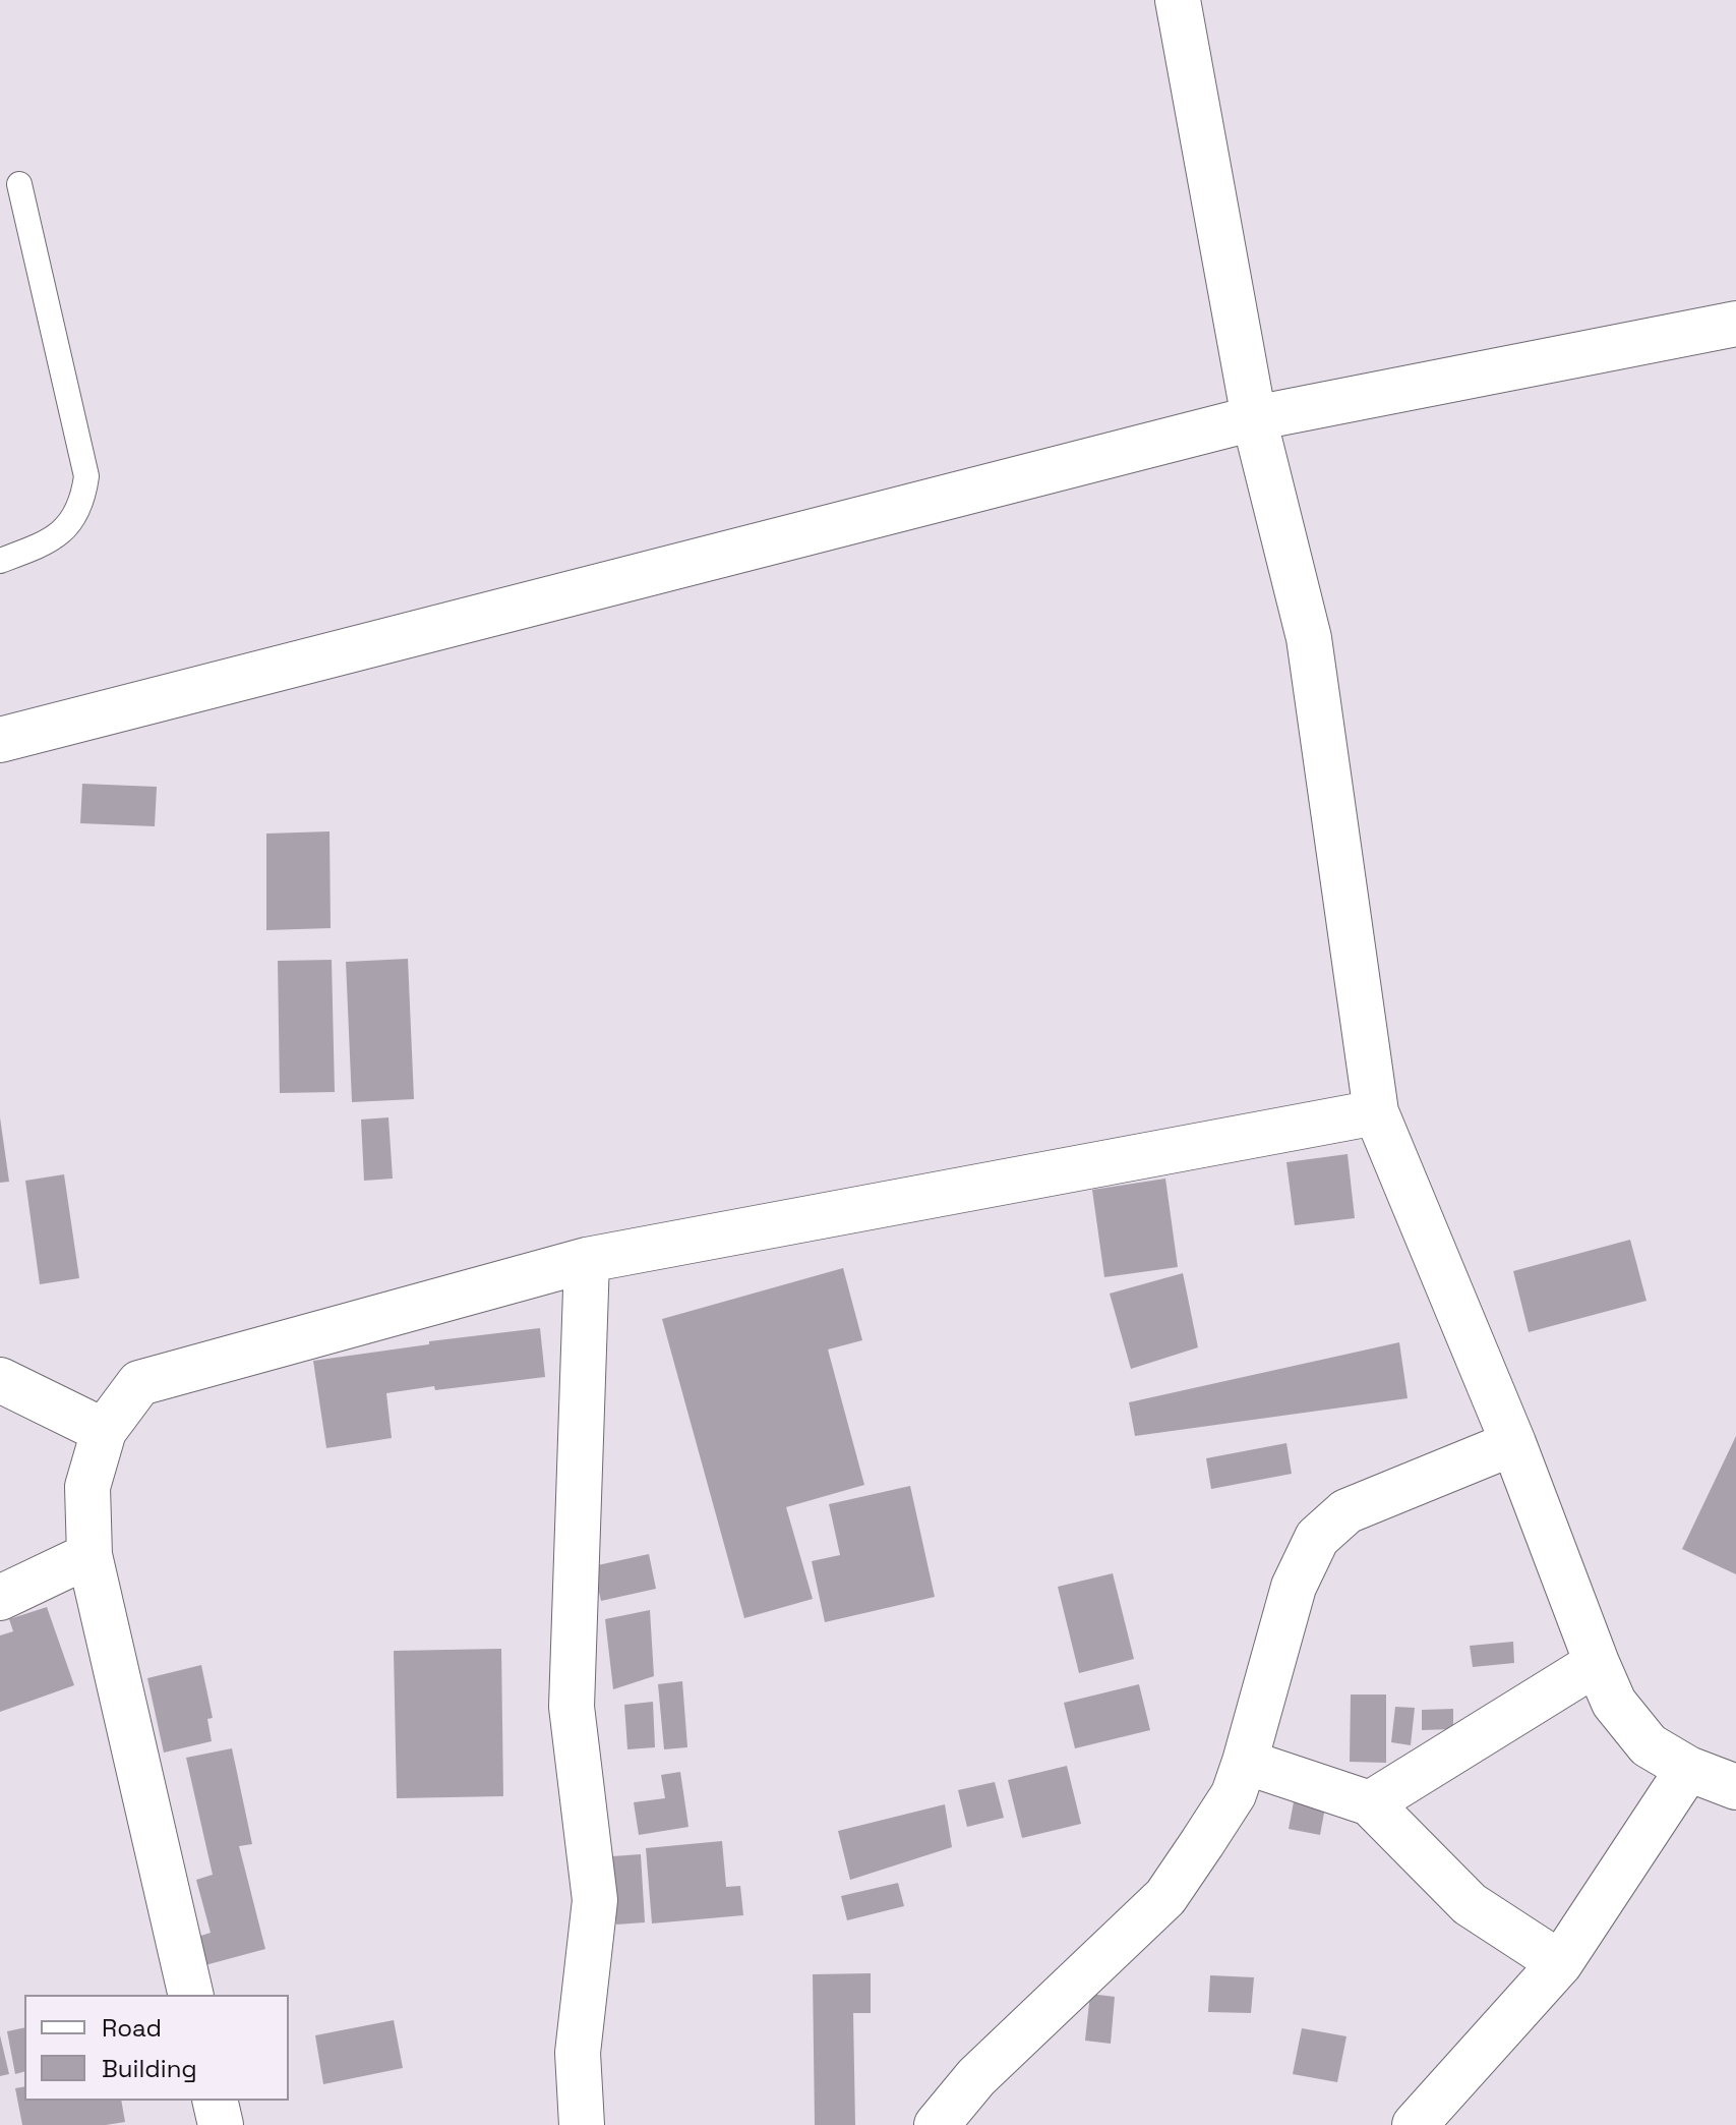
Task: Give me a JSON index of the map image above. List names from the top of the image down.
{
  "legend": ["Road", "Building"]
}
